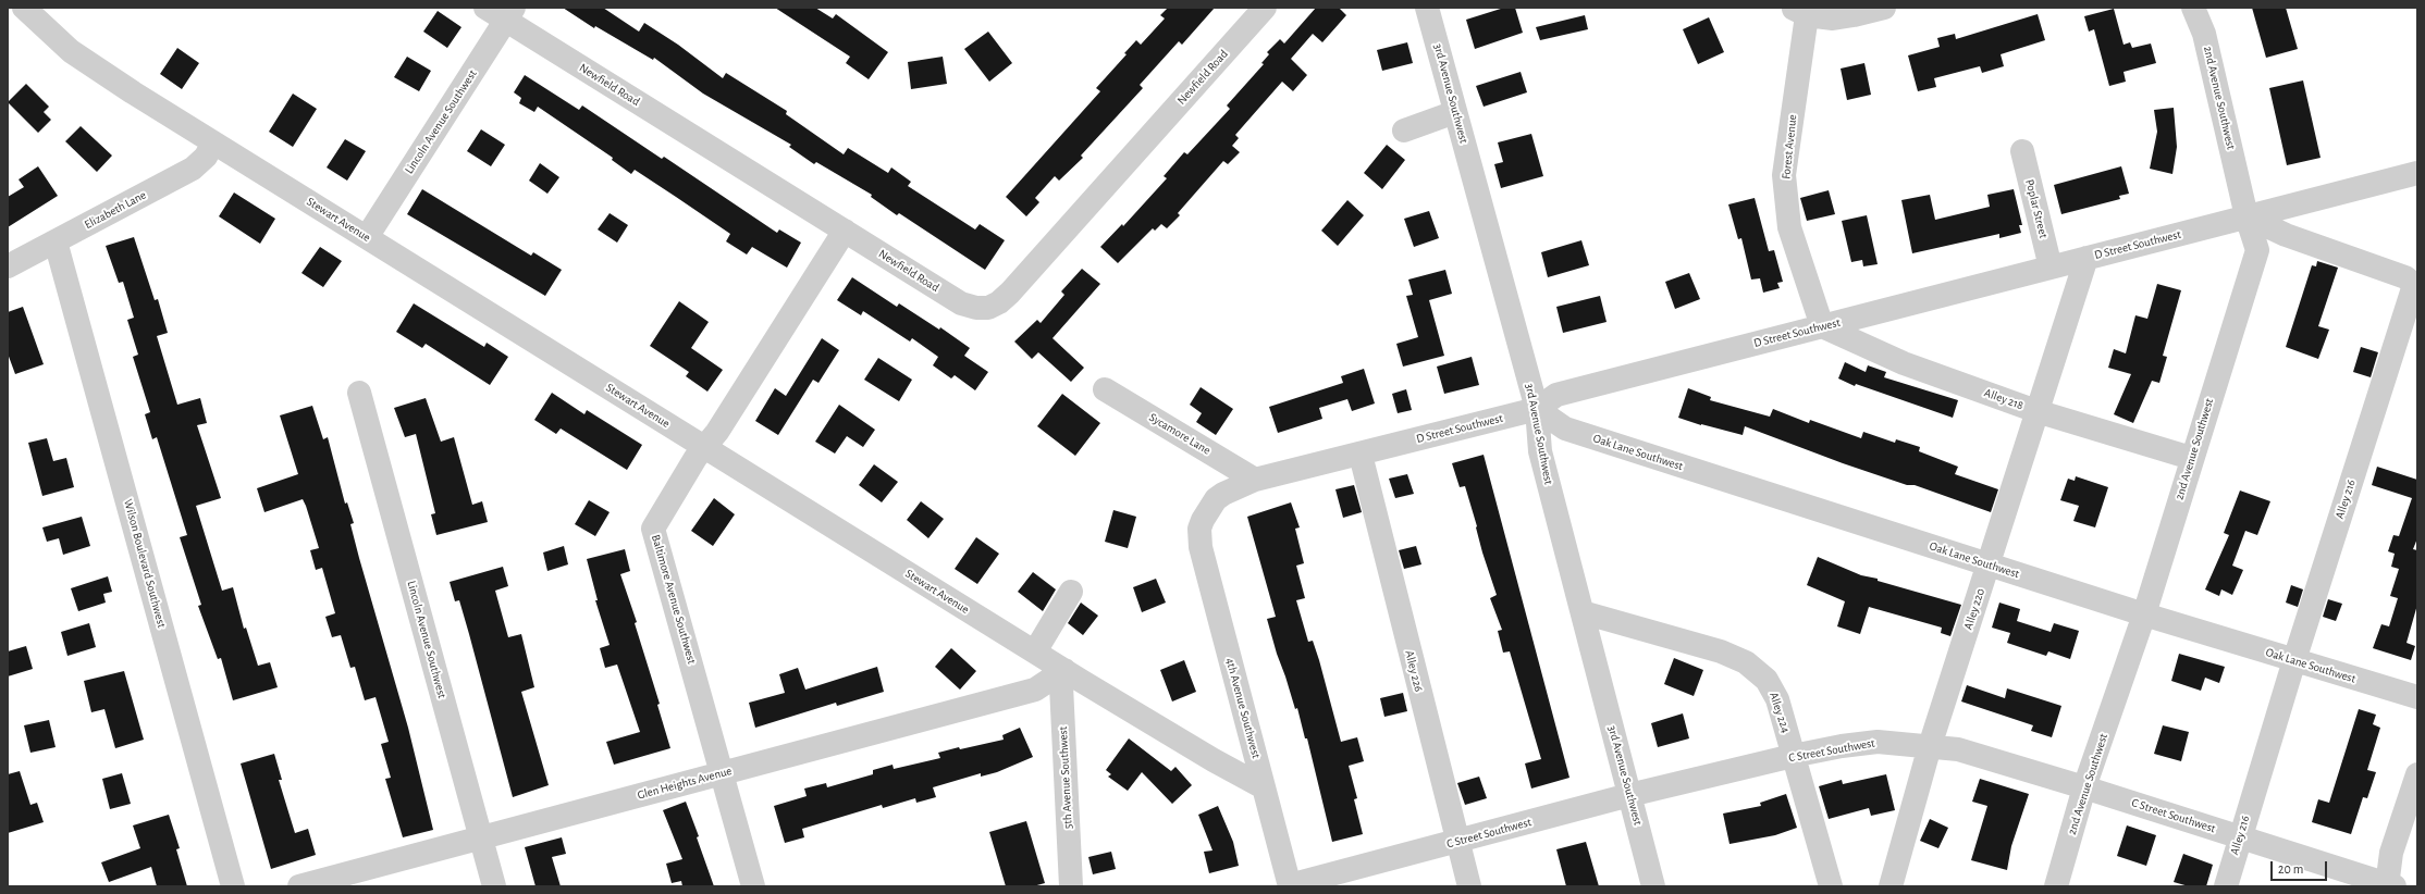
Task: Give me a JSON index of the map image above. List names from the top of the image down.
{
  "streets": {
    "street": [
      "Newfield Road",
      "3rd Avenue Southwest",
      "2nd Avenue Southwest",
      "Lincoln Avenue Southwest",
      "Forest Avenue",
      "Poplar Street",
      "Elizabeth Lane",
      "Stewart Avenue",
      "D Street Southwest",
      "Alley 218",
      "Sycamore Lane",
      "Oak Lane Southwest",
      "Alley 216",
      "Wilson Boulevard Southwest",
      "Baltimore Avenue Southwest",
      "Alley 220",
      "Alley 226",
      "4th Avenue Southwest",
      "Alley 224",
      "C Street Southwest",
      "5th Avenue Southwest",
      "Glen Heights Avenue"
    ]
  },
  "crossings": [
    ["Newfield Road", "Lincoln Avenue Southwest"],
    ["Newfield Road", "Baltimore Avenue Southwest"],
    ["3rd Avenue Southwest", "D Street Southwest"],
    ["3rd Avenue Southwest", "Oak Lane Southwest"],
    ["3rd Avenue Southwest", "Alley 224"],
    ["3rd Avenue Southwest", "C Street Southwest"],
    ["2nd Avenue Southwest", "D Street Southwest"],
    ["2nd Avenue Southwest", "Alley 218"],
    ["2nd Avenue Southwest", "Oak Lane Southwest"],
    ["2nd Avenue Southwest", "Alley 216"],
    ["2nd Avenue Southwest", "C Street Southwest"],
    ["Lincoln Avenue Southwest", "Stewart Avenue"],
    ["Lincoln Avenue Southwest", "Glen Heights Avenue"],
    ["Forest Avenue", "D Street Southwest"],
    ["Forest Avenue", "Alley 218"],
    ["Poplar Street", "D Street Southwest"],
    ["Elizabeth Lane", "Stewart Avenue"],
    ["Elizabeth Lane", "Wilson Boulevard Southwest"],
    ["Stewart Avenue", "Baltimore Avenue Southwest"],
    ["Stewart Avenue", "4th Avenue Southwest"],
    ["Stewart Avenue", "5th Avenue Southwest"],
    ["Stewart Avenue", "Glen Heights Avenue"],
    ["D Street Southwest", "Alley 218"],
    ["D Street Southwest", "Sycamore Lane"],
    ["D Street Southwest", "Oak Lane Southwest"],
    ["D Street Southwest", "Alley 216"],
    ["D Street Southwest", "Alley 220"],
    ["D Street Southwest", "Alley 226"],
    ["D Street Southwest", "4th Avenue Southwest"],
    ["Alley 218", "Alley 220"],
    ["Oak Lane Southwest", "Alley 216"],
    ["Oak Lane Southwest", "Alley 220"],
    ["Alley 216", "C Street Southwest"],
    ["Baltimore Avenue Southwest", "Glen Heights Avenue"],
    ["Alley 220", "C Street Southwest"],
    ["Alley 226", "C Street Southwest"],
    ["4th Avenue Southwest", "C Street Southwest"],
    ["Alley 224", "C Street Southwest"],
    ["5th Avenue Southwest", "Glen Heights Avenue"]
  ],
  "scale_bar": "20 m"
}
